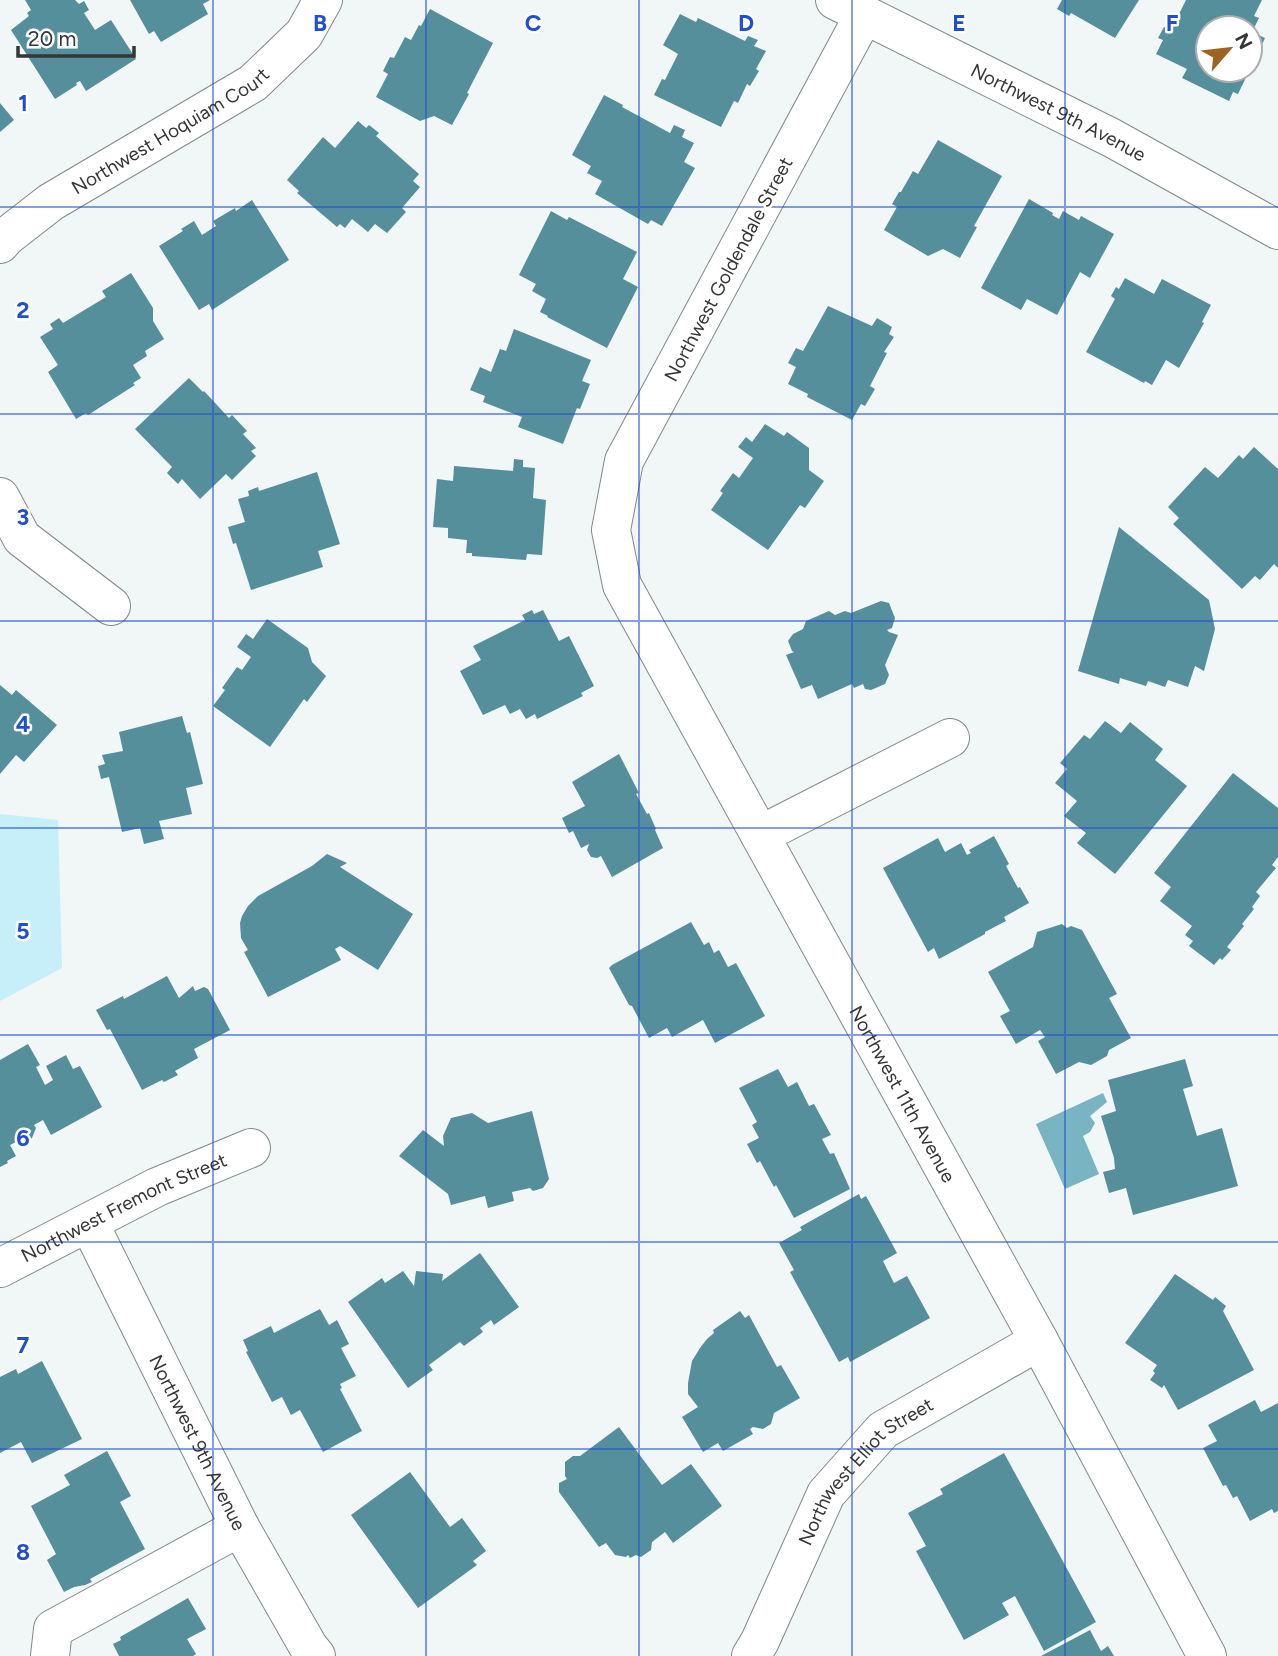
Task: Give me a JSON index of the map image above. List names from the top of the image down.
{
  "streets": {
    "street": [
      "Northwest 9th Avenue",
      "Northwest Hoquiam Court",
      "Northwest Goldendale Street",
      "Northwest 11th Avenue",
      "Northwest Fremont Street",
      "Northwest Elliot Street"
    ]
  },
  "crossings": [
    ["Northwest 9th Avenue", "Northwest Goldendale Street"],
    ["Northwest 9th Avenue", "Northwest Fremont Street"],
    ["Northwest Goldendale Street", "Northwest 11th Avenue"],
    ["Northwest 11th Avenue", "Northwest Elliot Street"]
  ],
  "scale_bar": "20 m",
  "north": "top right",
  "grid": {
    "columns": [
      "B",
      "C",
      "D",
      "E",
      "F"
    ],
    "rows": [
      "1",
      "2",
      "3",
      "4",
      "5",
      "6",
      "7",
      "8"
    ]
  }
}
